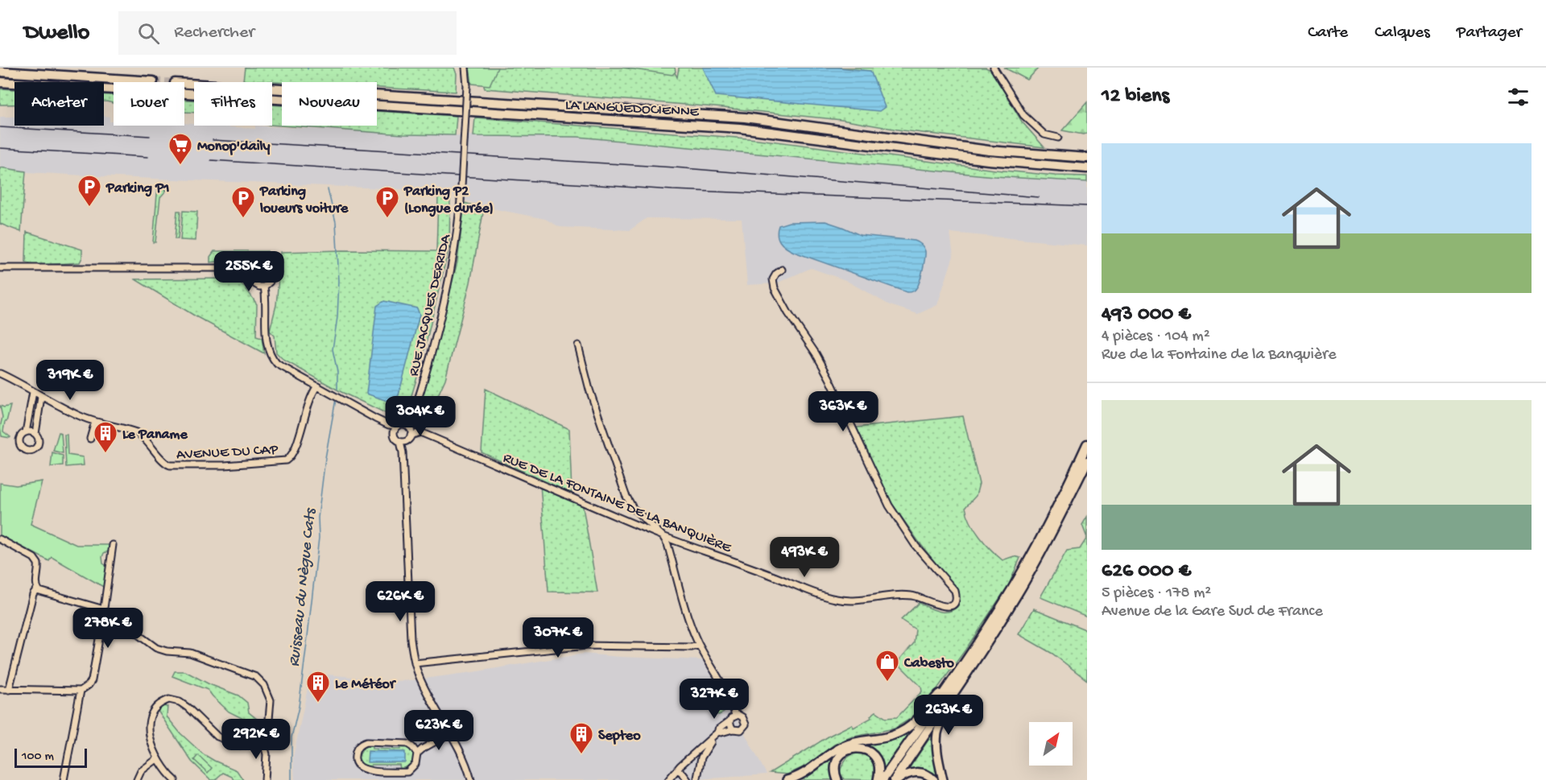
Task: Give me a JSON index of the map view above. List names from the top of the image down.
{
  "streets": {
    "highway": ["LA LANGUEDOCIENNE"],
    "street": ["RUE JACQUES DERRIDA", "AVENUE DU CAP", "RUE DE LA FONTAINE DE LA BANQUIÈRE"]
  },
  "water": ["Ruisseau du Nègue Cats"],
  "places": {
    "supermarket": ["Monop'daily"],
    "parking": ["Parking P1", "Parking loueurs voiture", "Parking P2 (Longue durée)"],
    "building": ["Le Paname", "Le Météor", "Septeo"],
    "shop": ["Cabesto"]
  },
  "scale_bar": "100 m",
  "north": "top right",
  "page": {
    "header": "Dwello",
    "search": "Rechercher",
    "nav": ["Carte", "Calques", "Partager"],
    "heading": "12 biens",
    "chip": [
      "Acheter",
      "Louer",
      "Filtres",
      "Nouveau"
    ],
    "list": [
      {
        "name": "493 000 €",
        "note": "4 pièces · 104 m² · Rue de la Fontaine de la Banquière"
      },
      {
        "name": "626 000 €",
        "note": "5 pièces · 178 m² · Avenue de la Gare Sud de France"
      }
    ],
    "price": [
      "255K €",
      "319K €",
      "363K €",
      "304K €",
      "493K €",
      "626K €",
      "278K €",
      "307K €",
      "327K €",
      "263K €",
      "623K €",
      "292K €"
    ],
    "scale": "100 m"
  }
}
